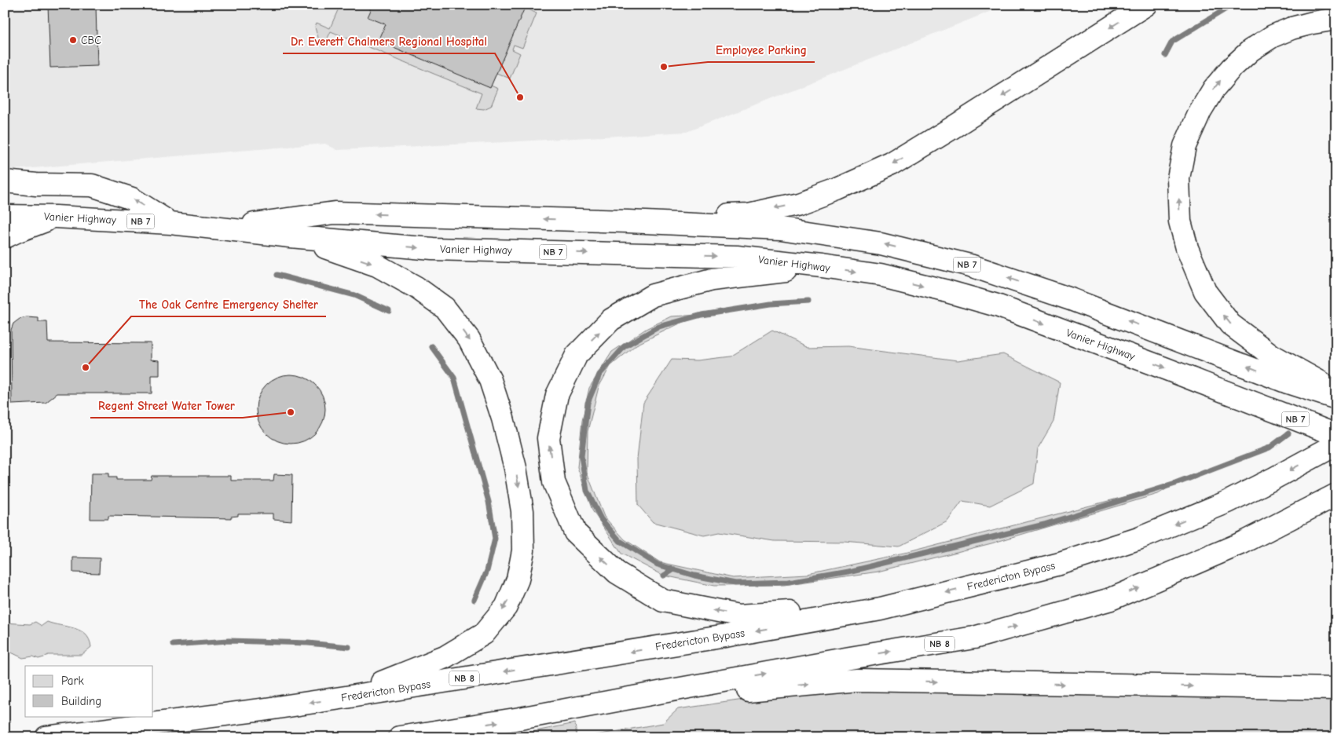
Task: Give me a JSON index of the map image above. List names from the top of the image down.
{
  "streets": {
    "highway": [
      "Vanier Highway",
      "NB 7",
      "Fredericton Bypass",
      "NB 8"
    ]
  },
  "crossings": [
    ["Vanier Highway", "Fredericton Bypass"]
  ],
  "places": [
    "CBC",
    "Employee Parking",
    "Dr. Everett Chalmers Regional Hospital",
    "The Oak Centre Emergency Shelter",
    "Regent Street Water Tower"
  ],
  "legend": ["Park", "Building"]
}
